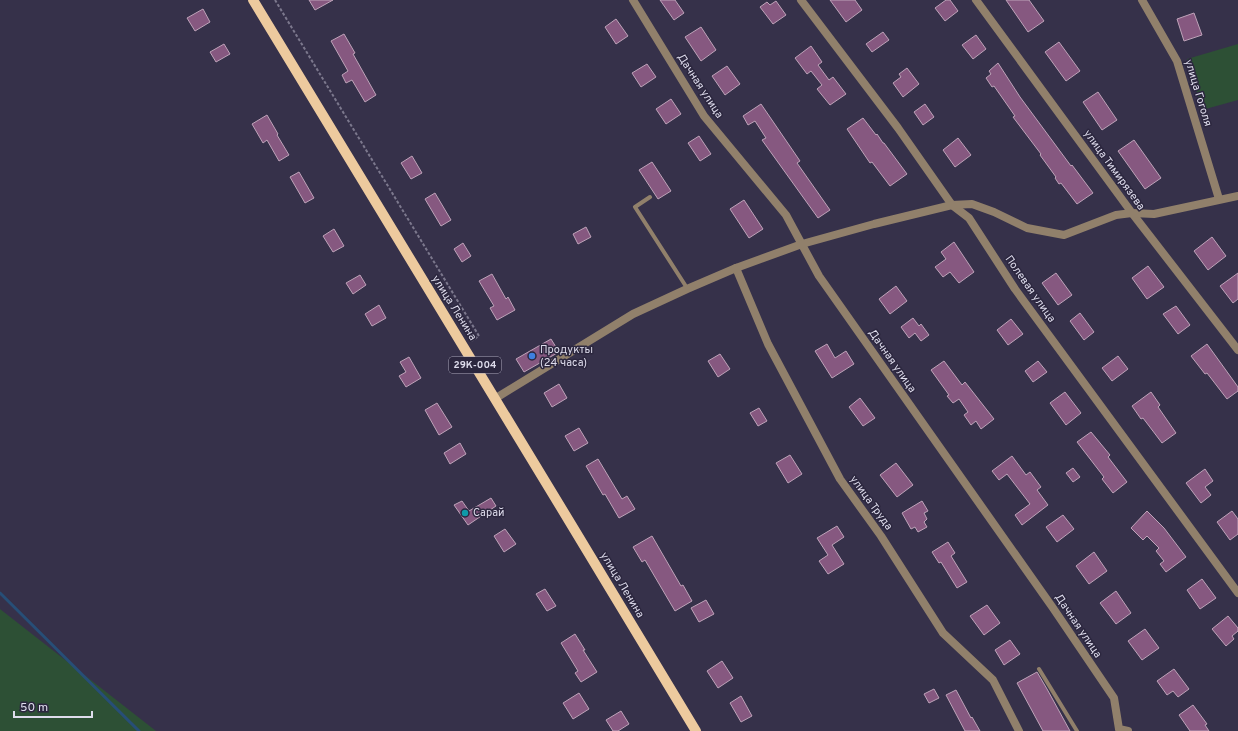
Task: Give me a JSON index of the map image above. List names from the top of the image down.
{
  "streets": {
    "main road": ["улица Ленина", "29К-004"],
    "street": [
      "Дачная улица",
      "улица Гоголя",
      "улица Тимирязева",
      "Полевая улица",
      "улица Труда"
    ]
  },
  "places": ["Продукты (24 часа)", "Сарай"],
  "scale_bar": "50 m"
}
